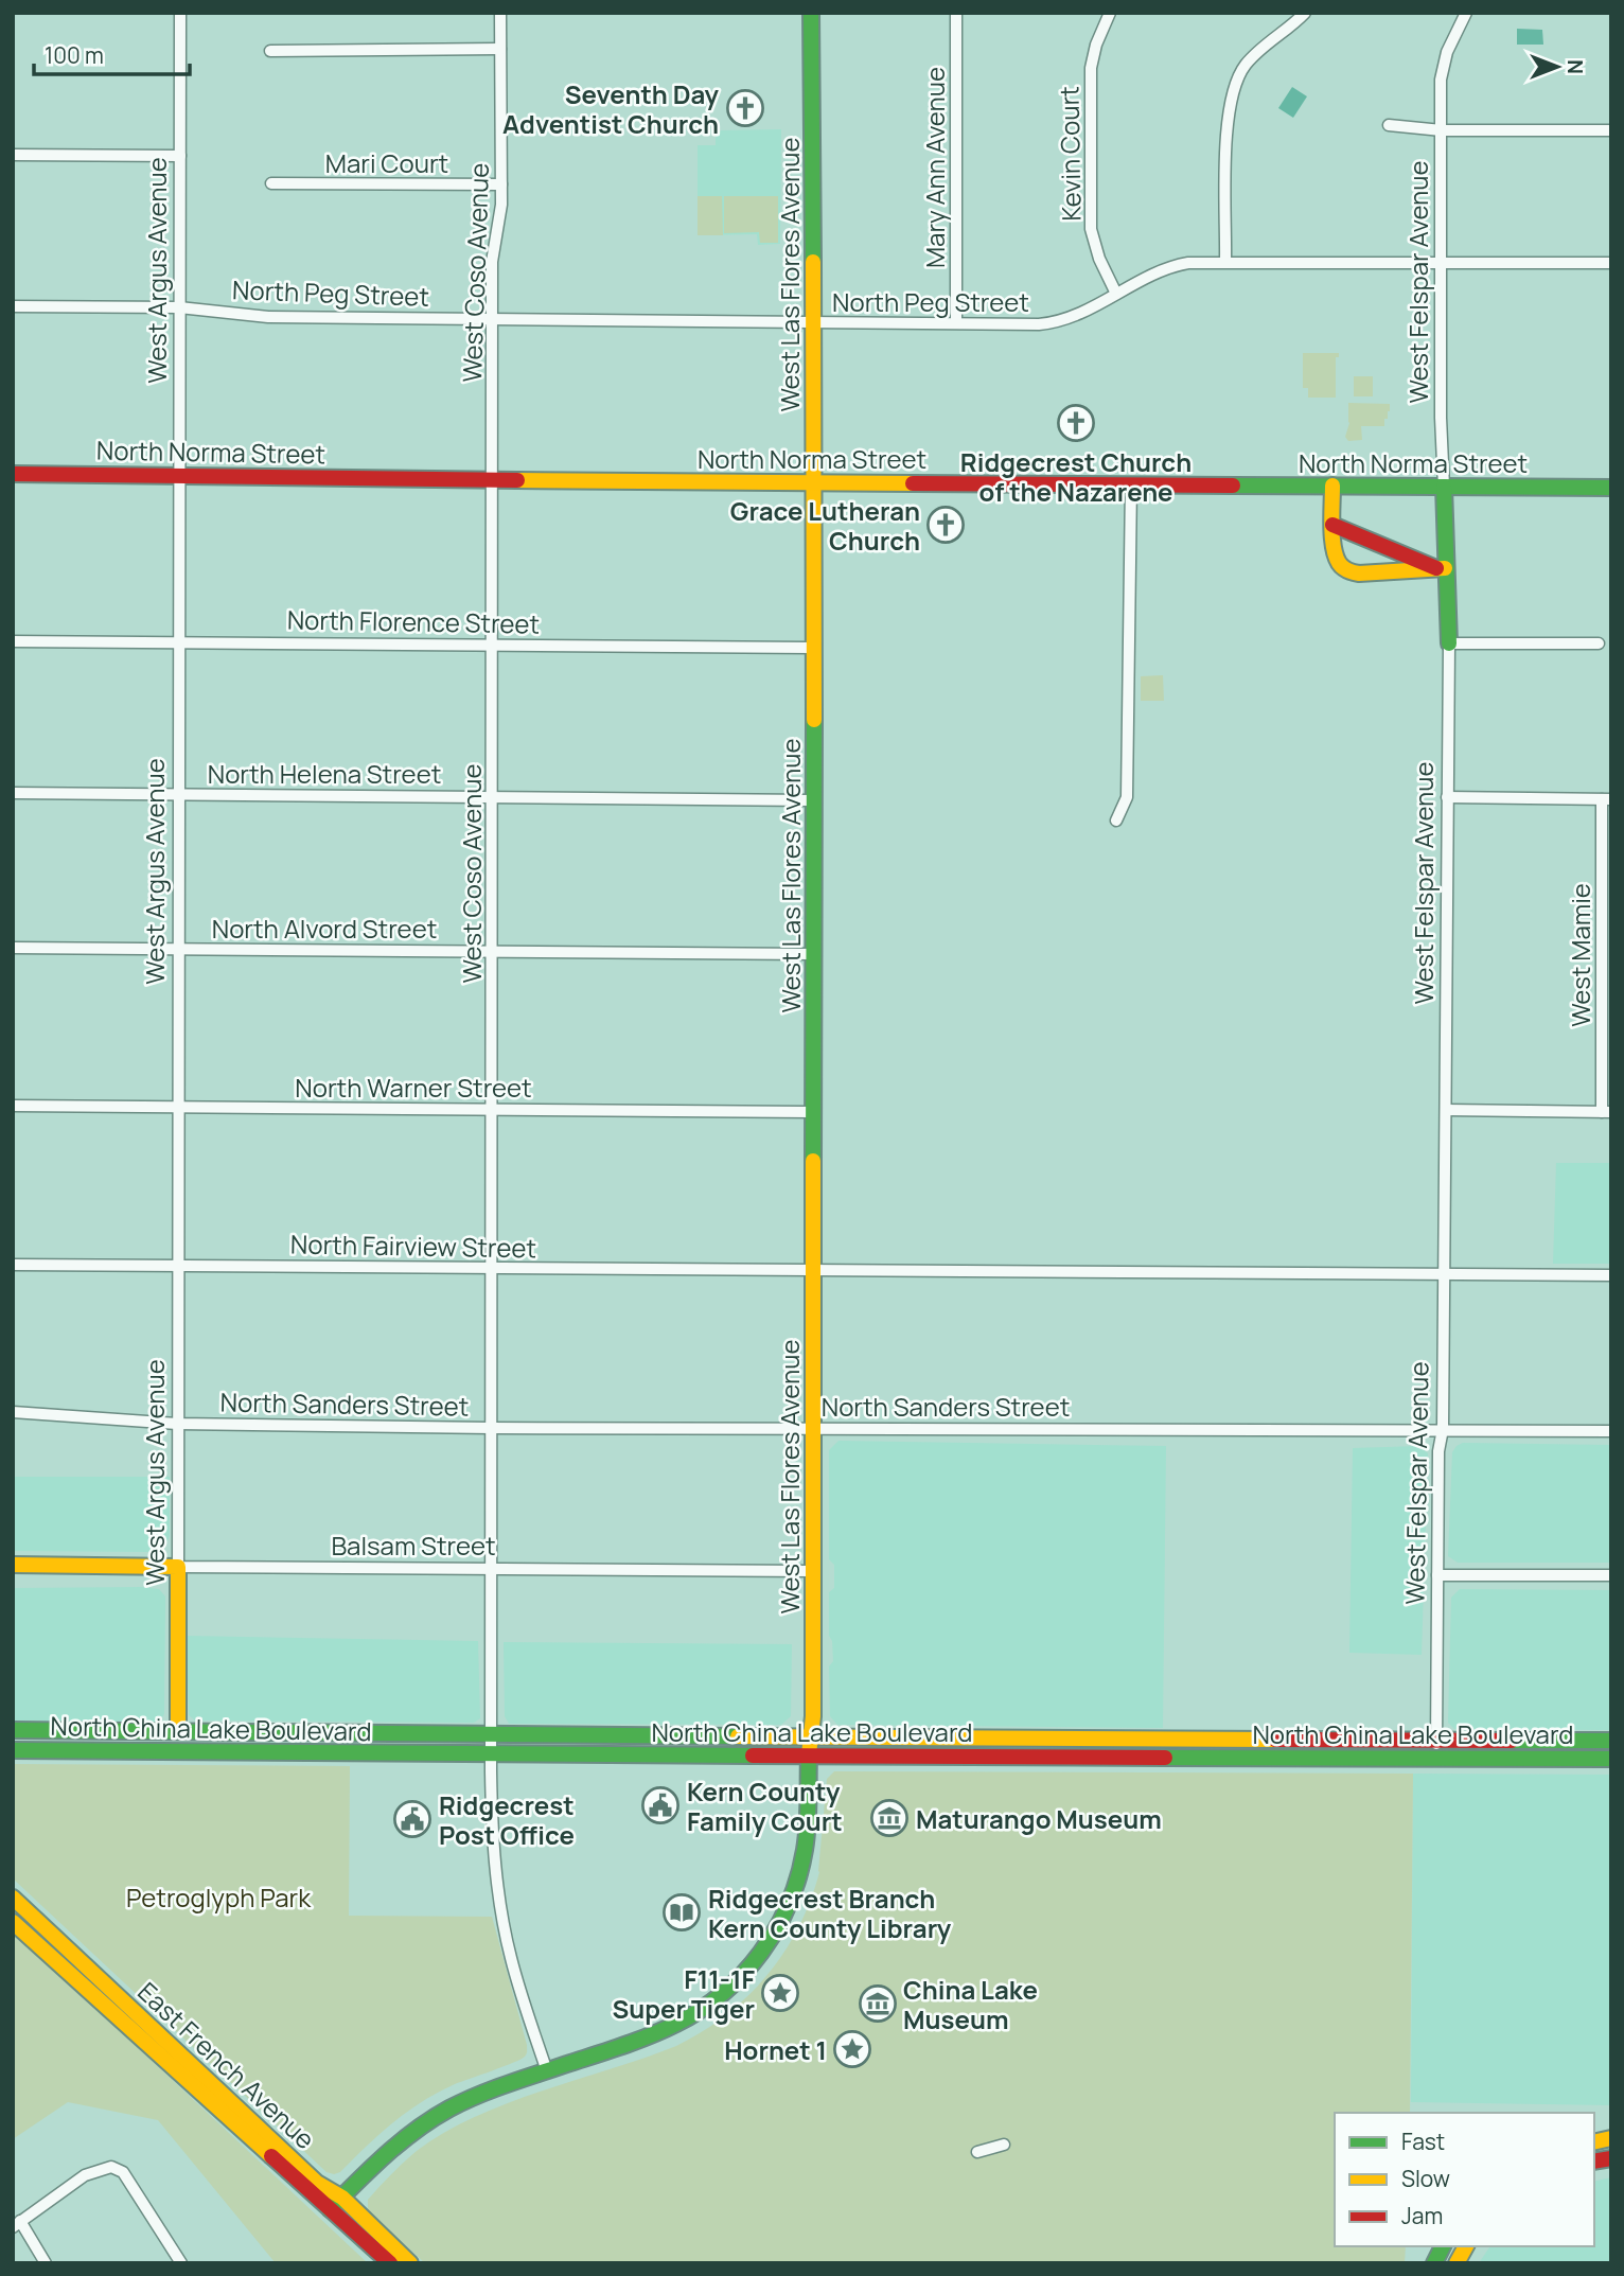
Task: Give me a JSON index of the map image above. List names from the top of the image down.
{
  "streets": {
    "main road": [
      "West Argus Avenue",
      "West Las Flores Avenue",
      "West Felspar Avenue",
      "North Norma Street",
      "Balsam Street",
      "North China Lake Boulevard",
      "East French Avenue"
    ],
    "street": [
      "Kevin Court",
      "Mari Court",
      "Mary Ann Avenue",
      "West Coso Avenue",
      "North Peg Street",
      "North Florence Street",
      "North Helena Street",
      "North Alvord Street",
      "West Mamie",
      "North Warner Street",
      "North Fairview Street",
      "North Sanders Street"
    ]
  },
  "crossings": [
    ["Kevin Court", "North Peg Street"],
    ["Mari Court", "West Coso Avenue"],
    ["Mary Ann Avenue", "North Peg Street"],
    ["West Argus Avenue", "North Peg Street"],
    ["West Argus Avenue", "North Norma Street"],
    ["West Argus Avenue", "North Florence Street"],
    ["West Argus Avenue", "North Helena Street"],
    ["West Argus Avenue", "North Alvord Street"],
    ["West Argus Avenue", "North Warner Street"],
    ["West Argus Avenue", "North Fairview Street"],
    ["West Argus Avenue", "North Sanders Street"],
    ["West Argus Avenue", "Balsam Street"],
    ["West Argus Avenue", "North China Lake Boulevard"],
    ["West Coso Avenue", "West Las Flores Avenue"],
    ["West Coso Avenue", "North Peg Street"],
    ["West Coso Avenue", "North Norma Street"],
    ["West Coso Avenue", "North Florence Street"],
    ["West Coso Avenue", "North Helena Street"],
    ["West Coso Avenue", "North Alvord Street"],
    ["West Coso Avenue", "North Warner Street"],
    ["West Coso Avenue", "North Fairview Street"],
    ["West Coso Avenue", "North Sanders Street"],
    ["West Coso Avenue", "Balsam Street"],
    ["West Coso Avenue", "North China Lake Boulevard"],
    ["West Las Flores Avenue", "North Peg Street"],
    ["West Las Flores Avenue", "North Norma Street"],
    ["West Las Flores Avenue", "North Florence Street"],
    ["West Las Flores Avenue", "North Helena Street"],
    ["West Las Flores Avenue", "North Alvord Street"],
    ["West Las Flores Avenue", "North Warner Street"],
    ["West Las Flores Avenue", "North Fairview Street"],
    ["West Las Flores Avenue", "North Sanders Street"],
    ["West Las Flores Avenue", "Balsam Street"],
    ["West Las Flores Avenue", "North China Lake Boulevard"],
    ["West Las Flores Avenue", "East French Avenue"],
    ["West Felspar Avenue", "North Peg Street"],
    ["West Felspar Avenue", "North Norma Street"],
    ["West Felspar Avenue", "North Fairview Street"],
    ["West Felspar Avenue", "North Sanders Street"],
    ["West Felspar Avenue", "North China Lake Boulevard"]
  ],
  "parks": ["Petroglyph Park"],
  "places": {
    "church": ["Seventh Day Adventist Church", "Ridgecrest Church of the Nazarene", "Grace Lutheran Church"],
    "public building": ["Kern County Family Court", "Ridgecrest Post Office"],
    "museum": ["Maturango Museum", "China Lake Museum"],
    "library": ["Ridgecrest Branch Kern County Library"],
    "place": ["F11-1F Super Tiger", "Hornet 1"]
  },
  "legend": ["Fast", "Slow", "Jam"],
  "scale_bar": "100 m",
  "north": "right"
}
